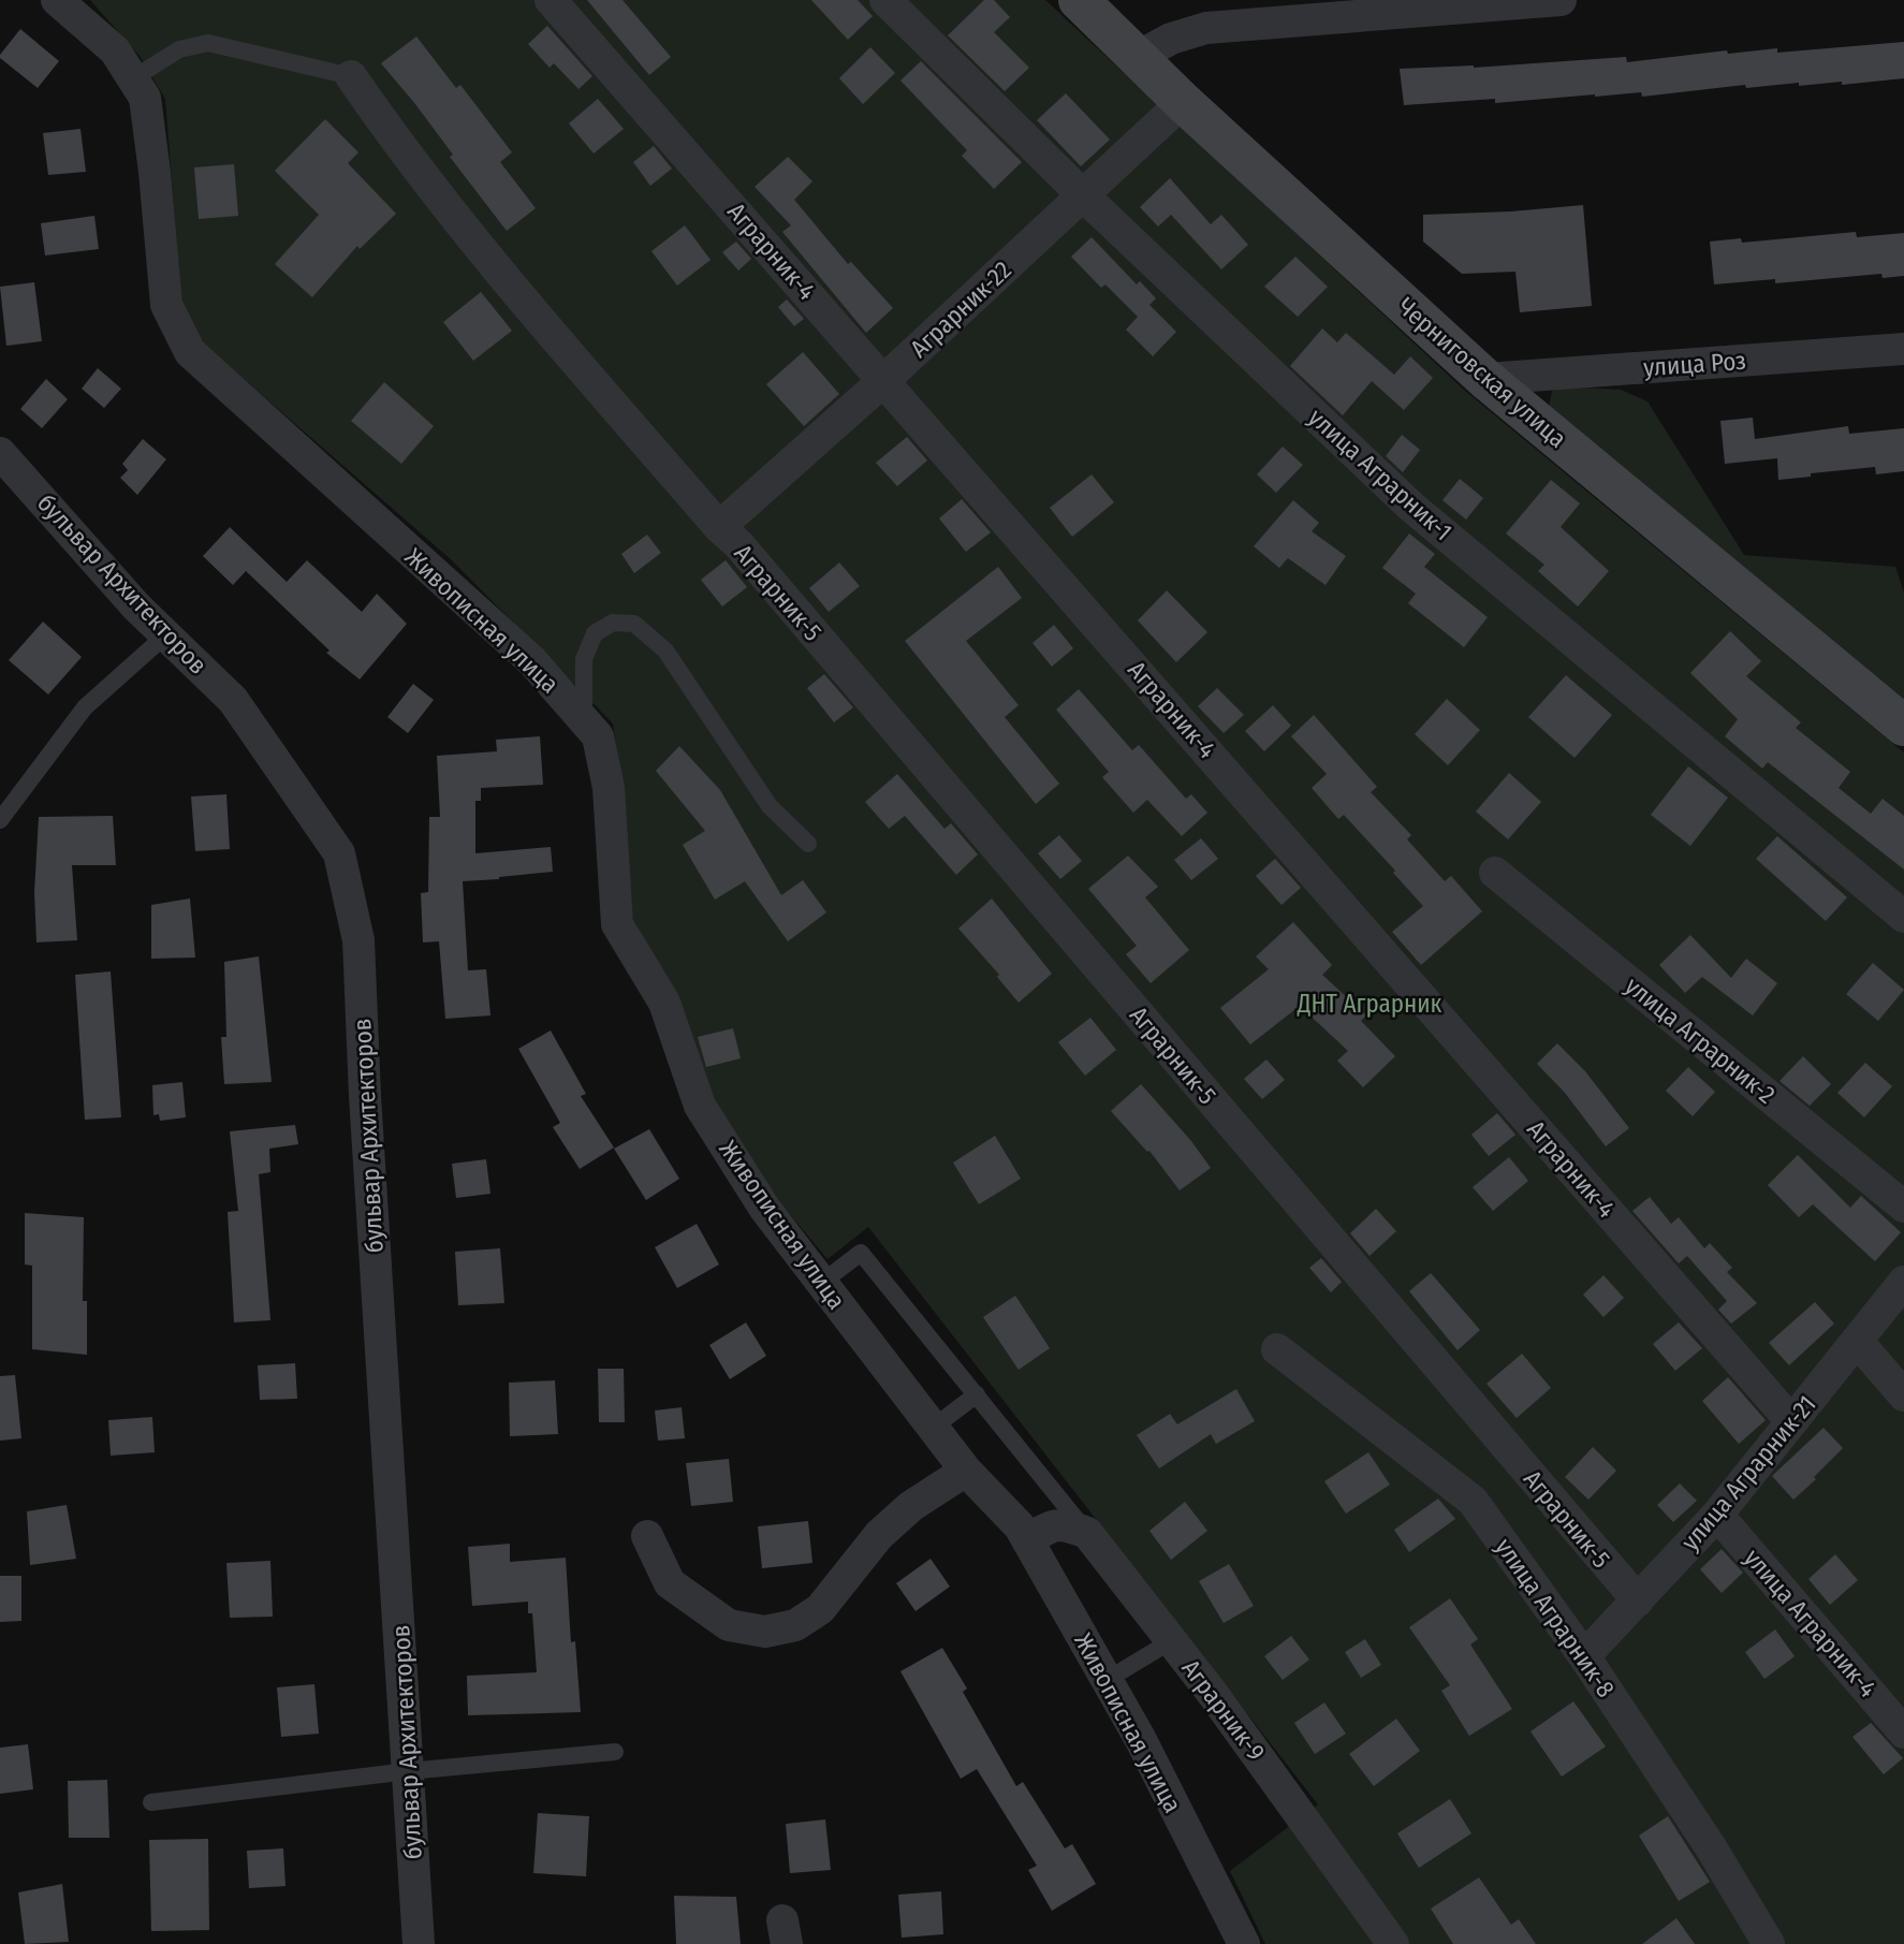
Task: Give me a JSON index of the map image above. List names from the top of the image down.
{
  "streets": {
    "street": [
      "Аграрник-4",
      "Аграрник-22",
      "улица Роз",
      "Черниговская улица",
      "улица Аграрник-1",
      "бульвар Архитекторов",
      "Аграрник-5",
      "Живописная улица",
      "улица Аграрник-2",
      "улица Аграрник-21",
      "улица Аграрник-8",
      "улица Аграрник-4",
      "Аграрник-9"
    ]
  },
  "crossings": [
    ["Аграрник-4", "Аграрник-22"],
    ["Аграрник-4", "улица Аграрник-21"],
    ["Аграрник-22", "Черниговская улица"],
    ["Аграрник-22", "улица Аграрник-1"],
    ["Аграрник-22", "Аграрник-5"],
    ["улица Роз", "Черниговская улица"],
    ["Аграрник-5", "улица Аграрник-21"],
    ["улица Аграрник-21", "улица Аграрник-8"],
    ["улица Аграрник-21", "улица Аграрник-4"]
  ],
  "parks": ["ДНТ Аграрник"]
}
